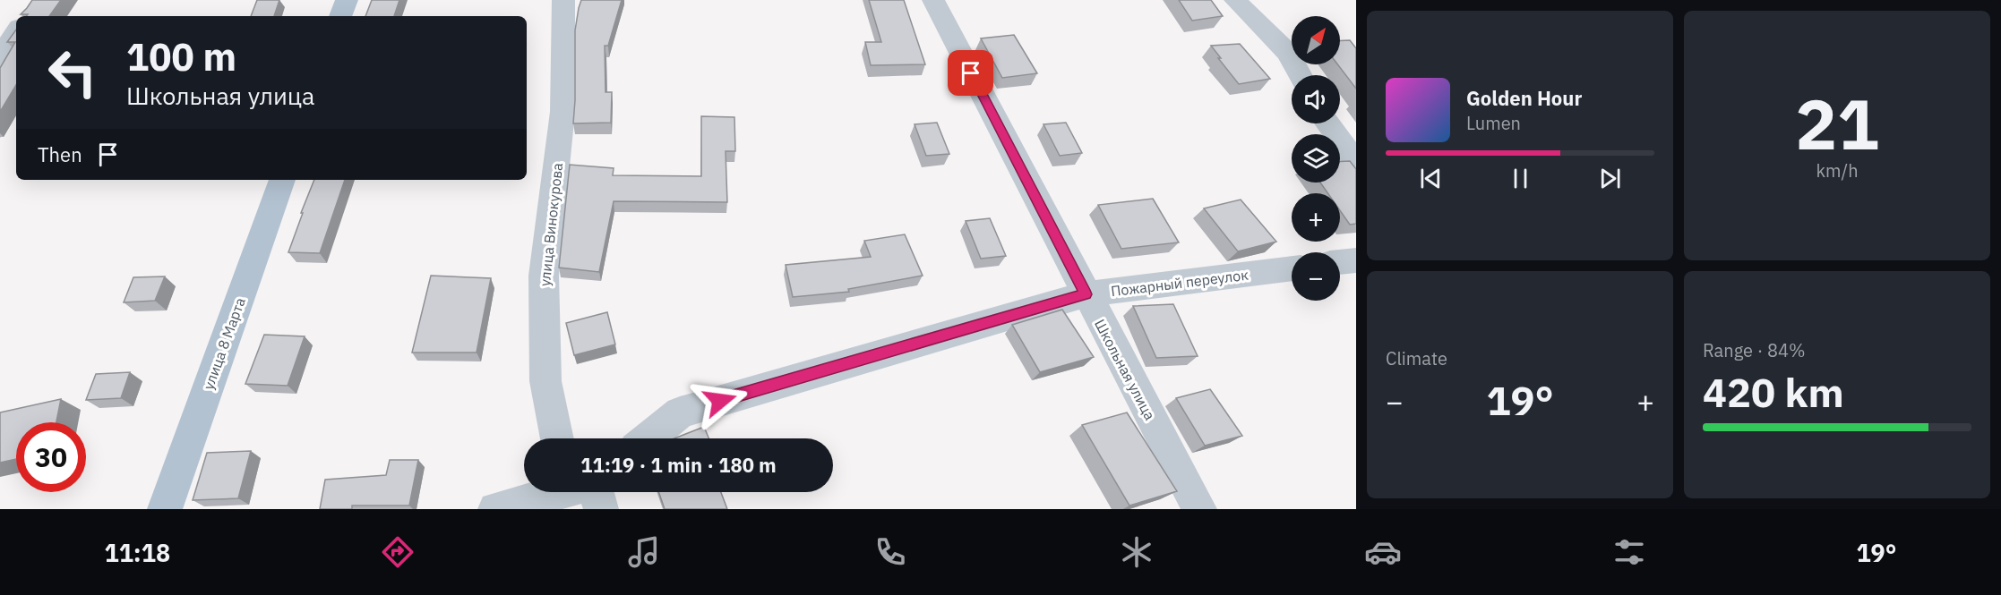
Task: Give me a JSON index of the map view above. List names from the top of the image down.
{
  "streets": {
    "main road": ["улица 8 Марта"],
    "street": ["улица Винокурова", "Пожарный переулок", "Школьная улица"]
  },
  "crossings": [
    ["Пожарный переулок", "Школьная улица"]
  ],
  "north": "top right",
  "page": {
    "tile": [
      ["21", "km/h"],
      "Climate",
      ["Range · 84%", "420 km"]
    ],
    "map_buttons": ["+", "−"],
    "turn": ["100 m", "Школьная улица"],
    "song": ["Golden Hour", "Lumen"],
    "then": "Then",
    "heat": ["−", "19°", "+"],
    "limit": "30",
    "trip": "11:19 · 1 min · 180 m",
    "tabs": ["11:18", "19°"]
  }
}
